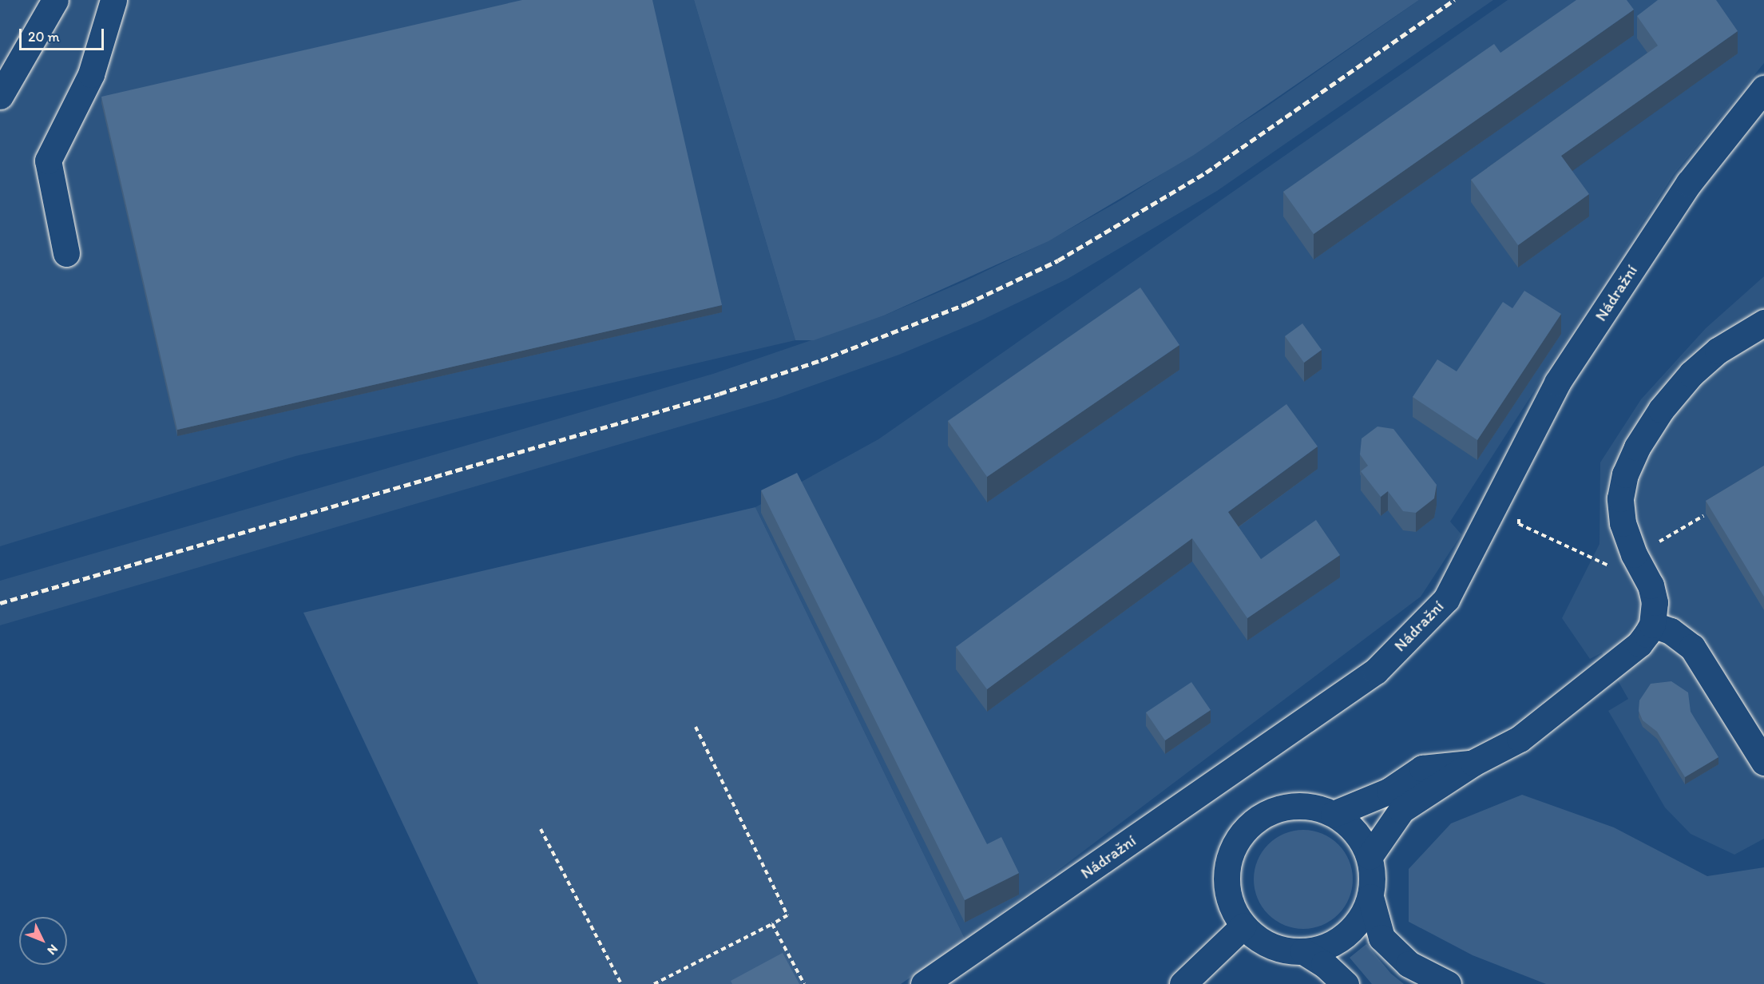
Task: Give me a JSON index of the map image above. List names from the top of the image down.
{
  "streets": {
    "main road": ["Nádražní"]
  },
  "scale_bar": "20 m",
  "north": "bottom right"
}
